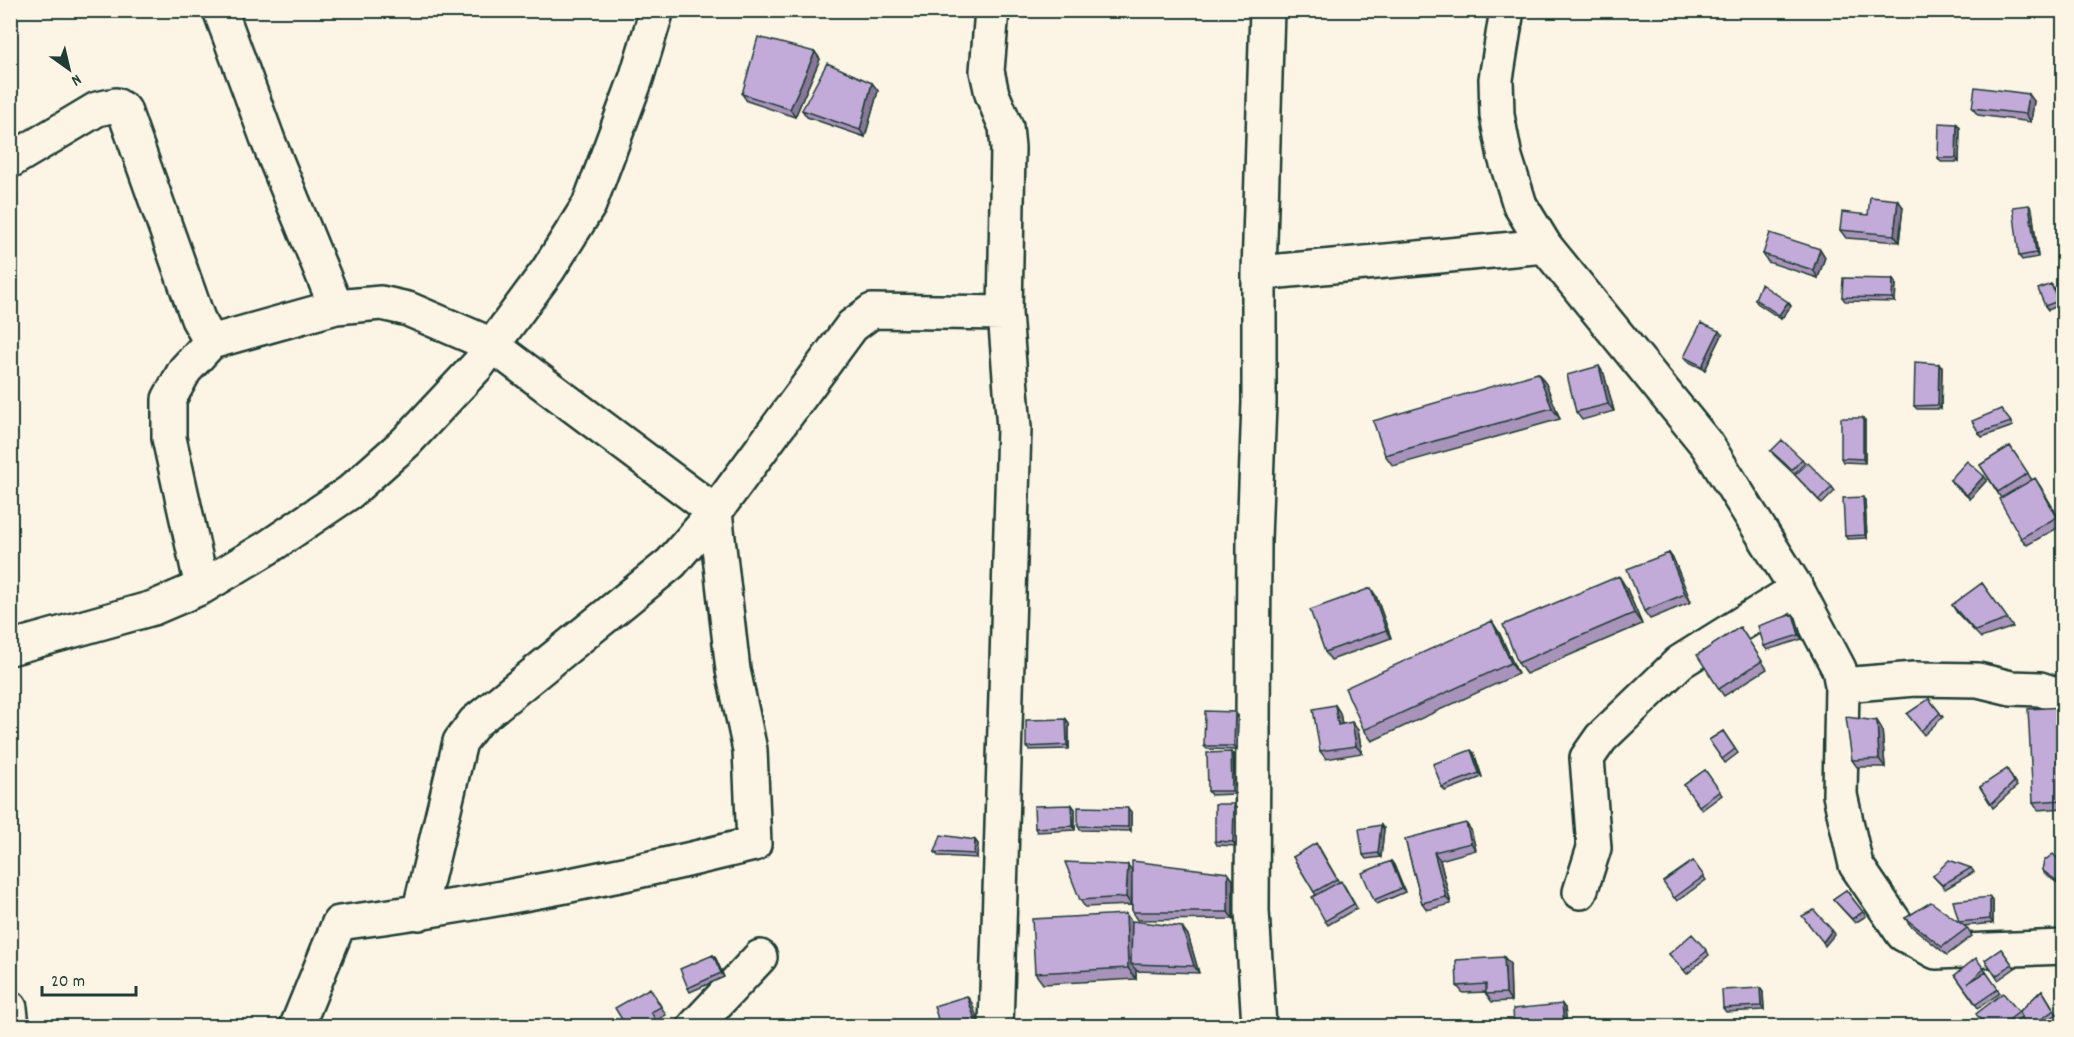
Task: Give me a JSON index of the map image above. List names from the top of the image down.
{
  "scale_bar": "20 m",
  "north": "bottom right"
}
